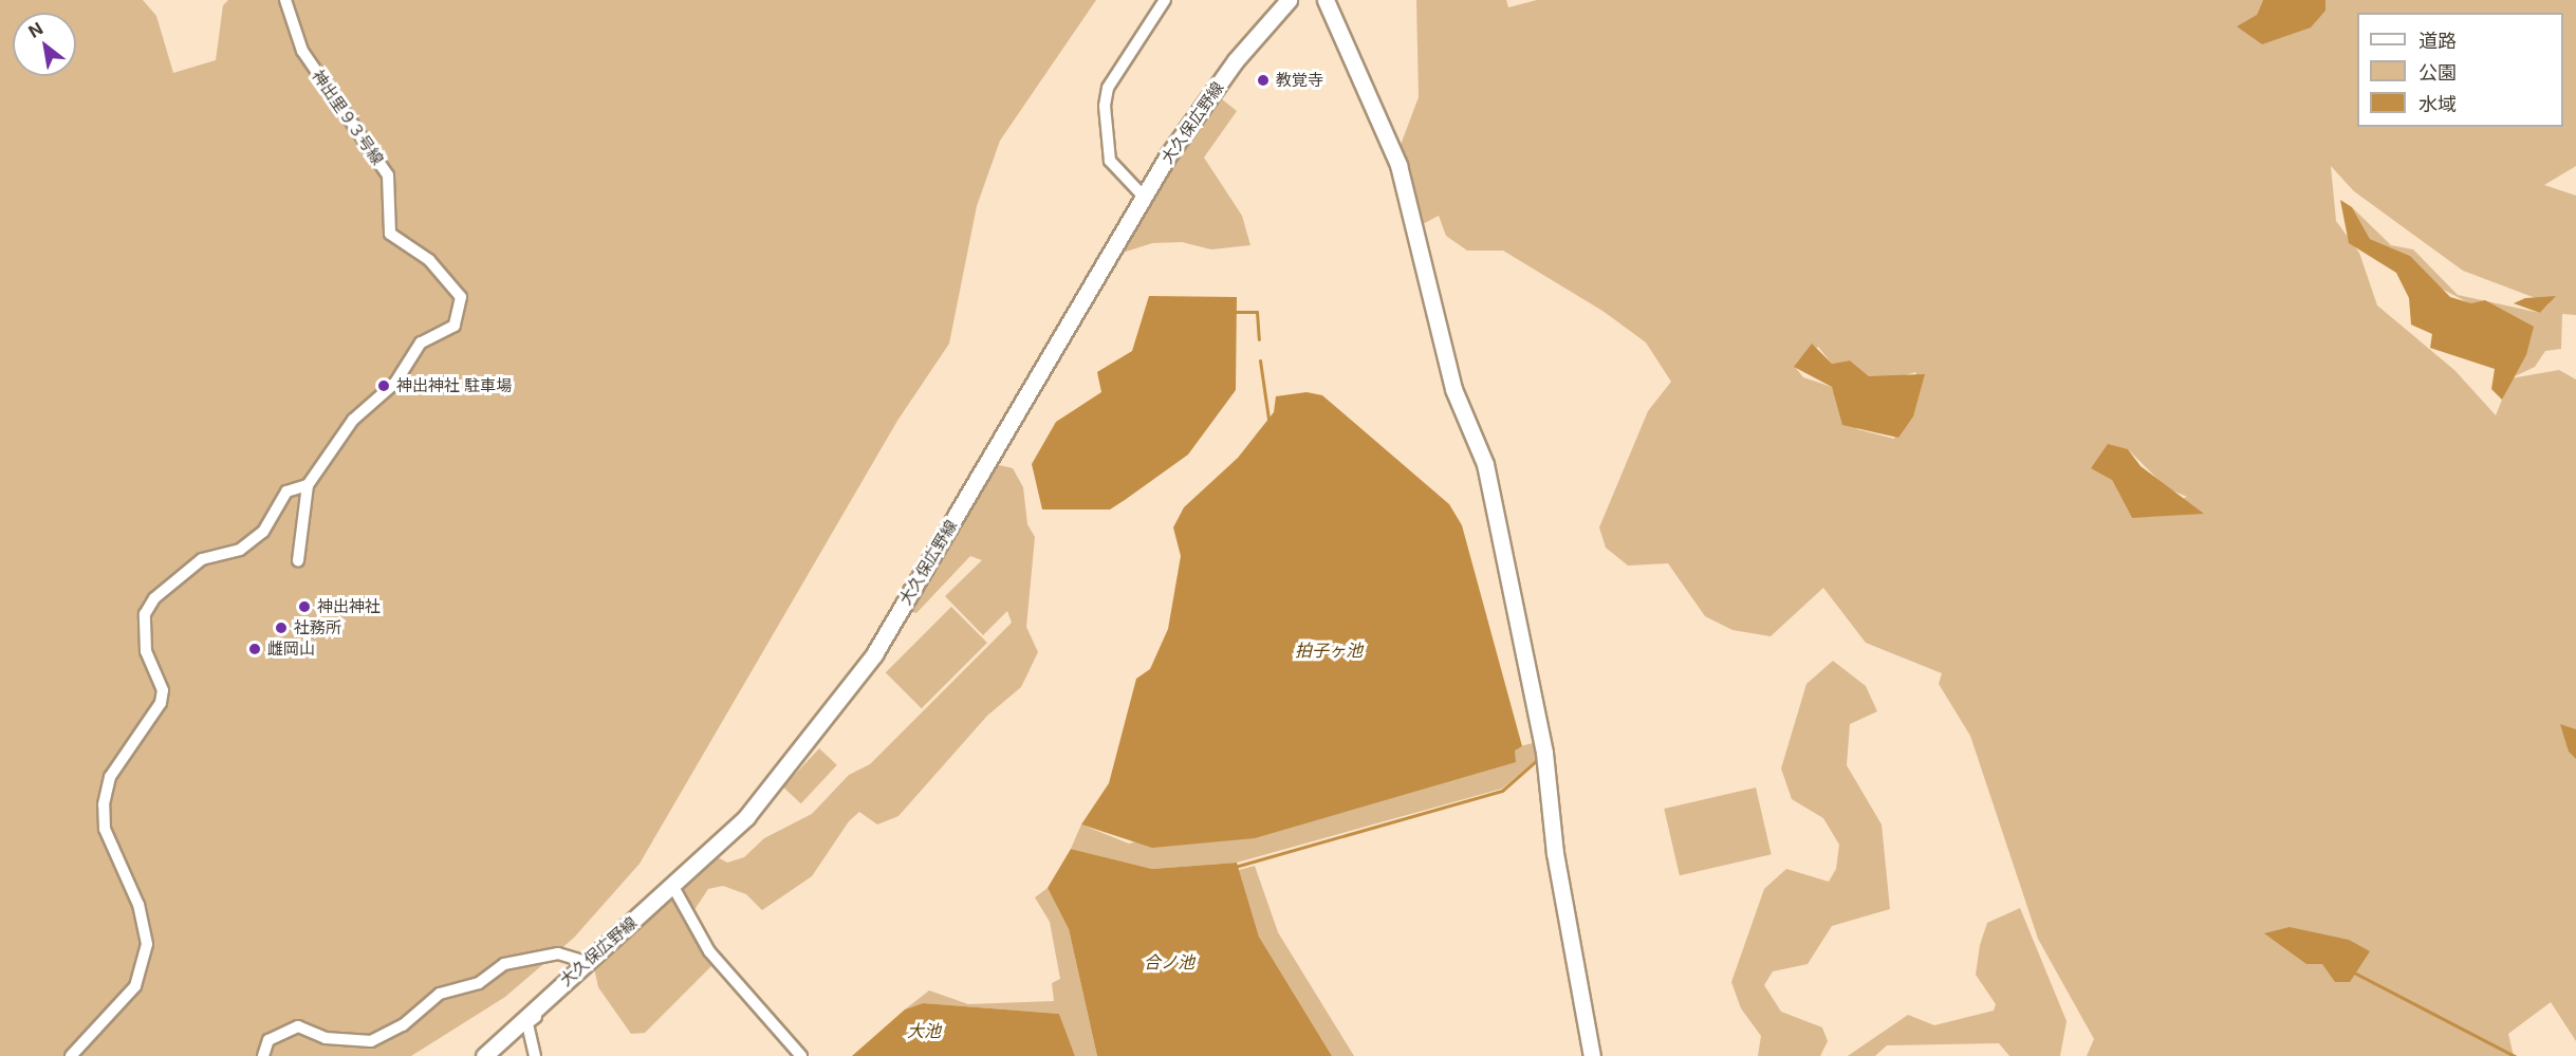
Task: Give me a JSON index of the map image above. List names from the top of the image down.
{
  "streets": {
    "street": ["神出里９３号線", "大久保広野線"]
  },
  "water": ["拍子ヶ池", "合ノ池", "大池"],
  "places": [
    "教覚寺",
    "神出神社 駐車場",
    "神出神社",
    "社務所",
    "雌岡山"
  ],
  "legend": ["道路", "公園", "水域"],
  "north": "top left"
}
